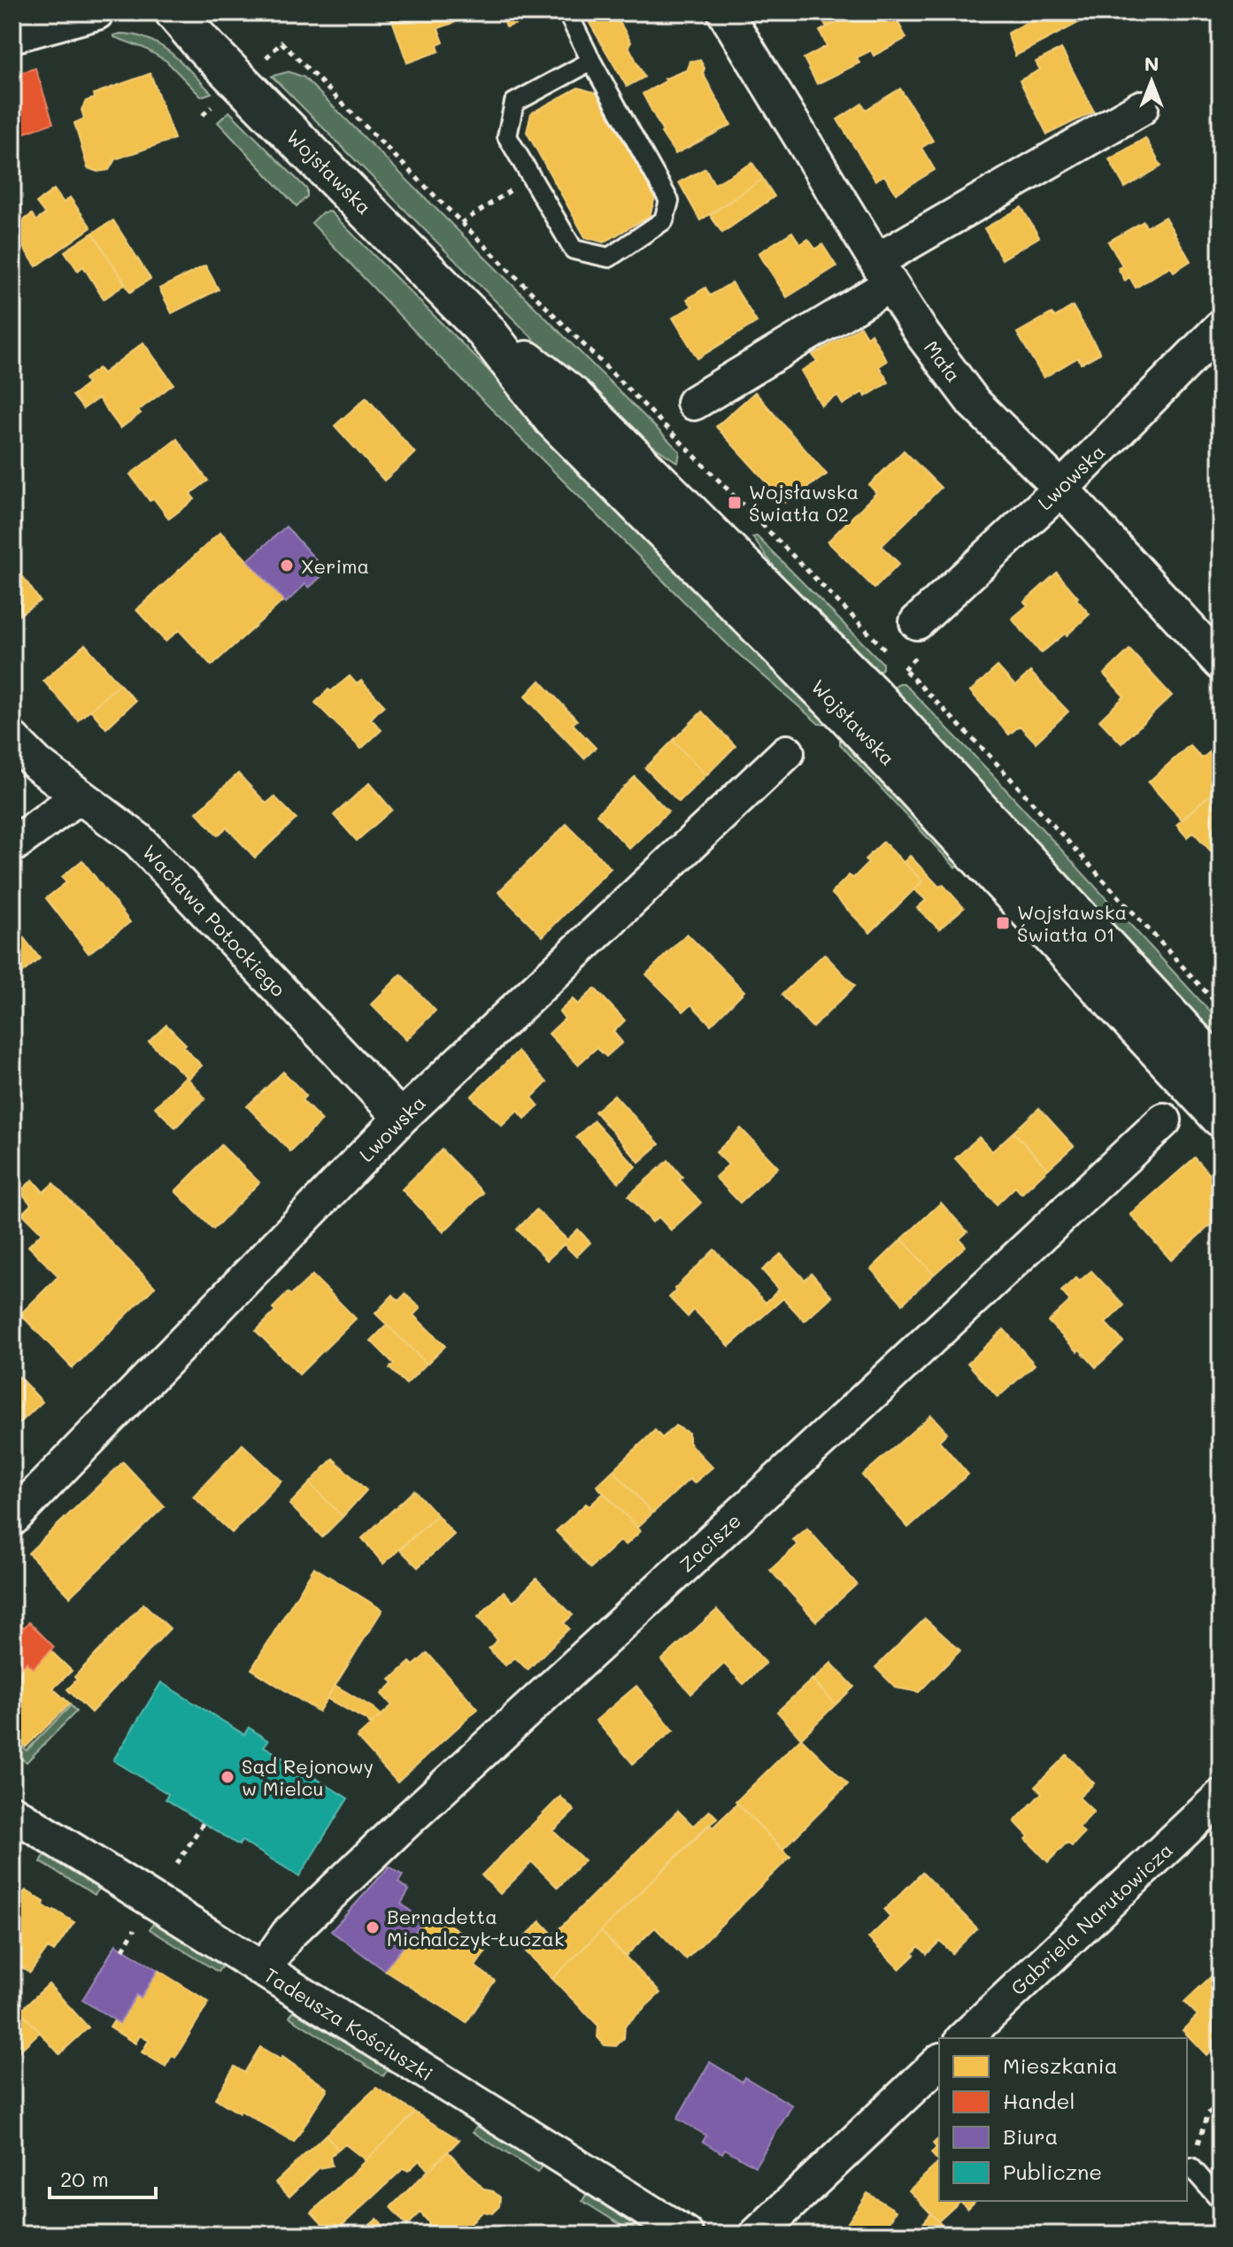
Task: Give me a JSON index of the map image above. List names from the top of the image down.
{
  "streets": {
    "street": [
      "Wojsławska",
      "Mała",
      "Lwowska",
      "Wacława Potockiego",
      "Zacisze",
      "Gabriela Narutowicza",
      "Tadeusza Kościuszki"
    ]
  },
  "crossings": [
    ["Mała", "Lwowska"],
    ["Lwowska", "Wacława Potockiego"],
    ["Zacisze", "Tadeusza Kościuszki"]
  ],
  "places": {
    "transit": ["Wojsławska Światła 02", "Wojsławska Światła 01"],
    "other": ["Xerima", "Sąd Rejonowy w Mielcu", "Bernadetta Michalczyk-Łuczak"]
  },
  "legend": [
    "Mieszkania",
    "Handel",
    "Biura",
    "Publiczne"
  ],
  "scale_bar": "20 m",
  "north": "top"
}
